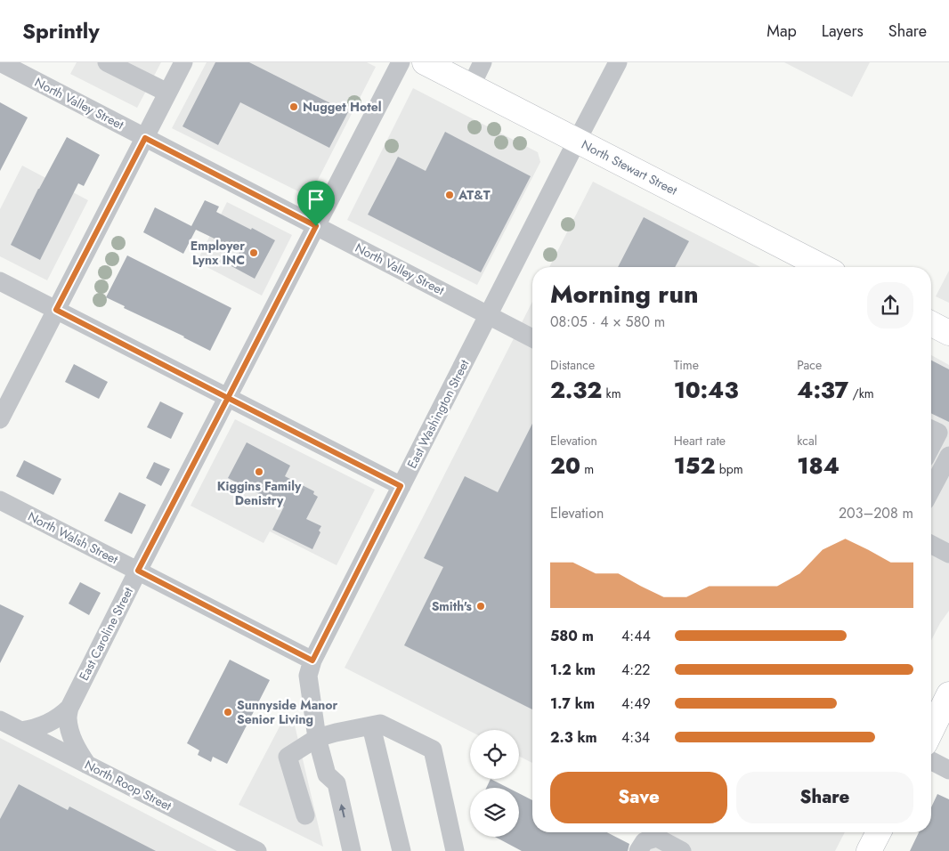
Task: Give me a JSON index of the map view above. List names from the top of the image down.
{
  "streets": {
    "main road": ["North Stewart Street"],
    "street": [
      "North Valley Street",
      "East Washington Street",
      "North Walsh Street",
      "East Caroline Street",
      "North Roop Street"
    ]
  },
  "crossings": [
    ["North Valley Street", "East Washington Street"],
    ["North Valley Street", "East Caroline Street"],
    ["North Stewart Street", "East Washington Street"],
    ["East Washington Street", "North Walsh Street"],
    ["North Walsh Street", "East Caroline Street"],
    ["East Caroline Street", "North Roop Street"]
  ],
  "places": [
    "Nugget Hotel",
    "AT&T",
    "Employer Lynx INC",
    "Kiggins Family Denistry",
    "Smith's",
    "Sunnyside Manor Senior Living"
  ],
  "page": {
    "header": "Sprintly",
    "nav": ["Map", "Layers", "Share"],
    "heading": ["Morning run", "08:05 · 4 × 580 m"],
    "stats": [
      ["Distance", "2.32 km"],
      ["Time", "10:43"],
      ["Pace", "4:37 /km"],
      ["Elevation", "20 m"],
      ["Heart rate", "152 bpm"],
      ["kcal", "184"]
    ],
    "chart": ["Elevation", "203–208 m"],
    "list": [
      {
        "name": "580 m",
        "note": "4:44"
      },
      {
        "name": "1.2 km",
        "note": "4:22"
      },
      {
        "name": "1.7 km",
        "note": "4:49"
      },
      {
        "name": "2.3 km",
        "note": "4:34"
      }
    ],
    "buttons": ["Save", "Share"]
  }
}
